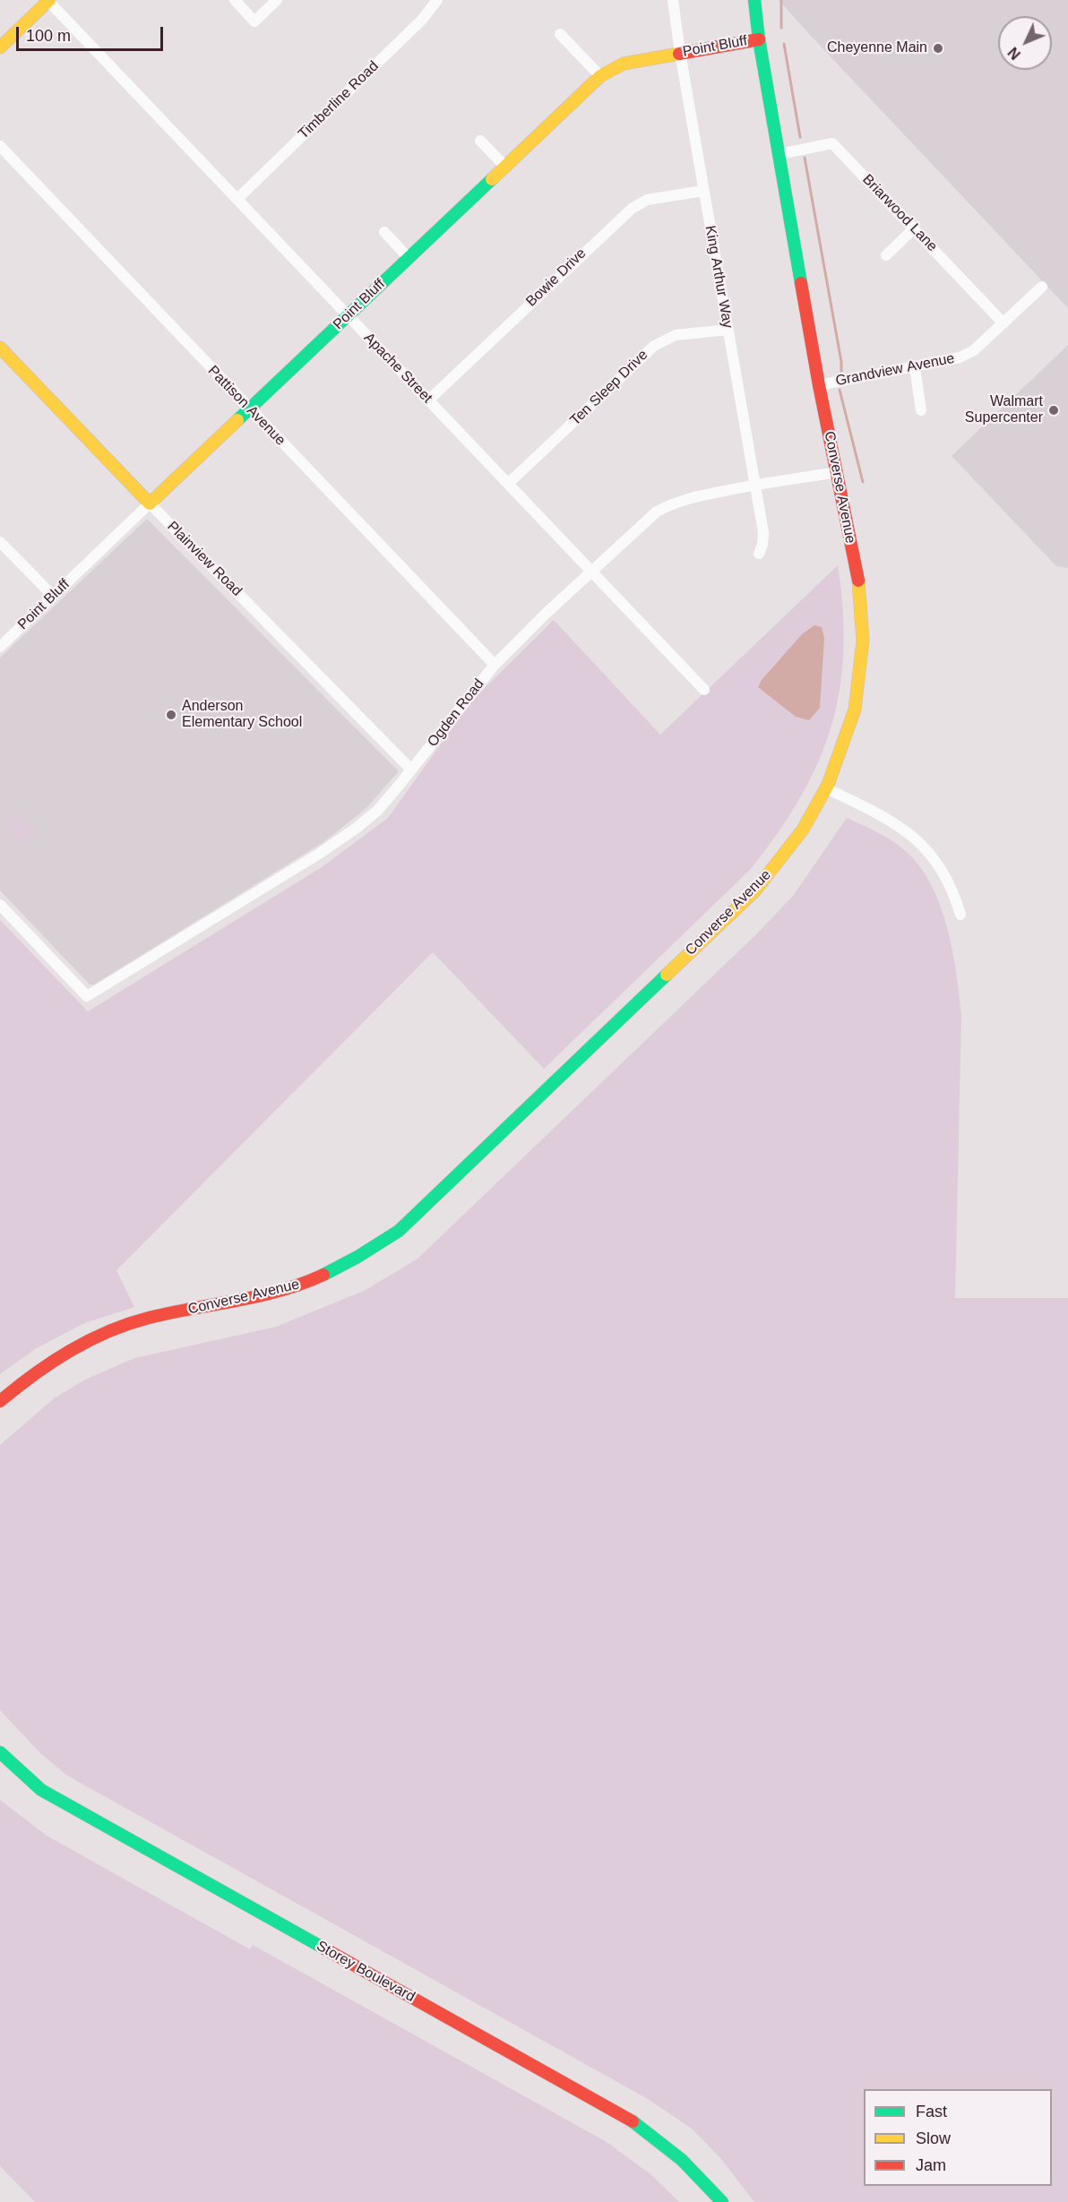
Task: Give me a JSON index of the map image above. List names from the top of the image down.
{
  "streets": {
    "main road": [
      "Point Bluff",
      "Converse Avenue",
      "Plainview Road",
      "Storey Boulevard"
    ],
    "street": [
      "Timberline Road",
      "Briarwood Lane",
      "King Arthur Way",
      "Bowie Drive",
      "Apache Street",
      "Grandview Avenue",
      "Ten Sleep Drive",
      "Pattison Avenue",
      "Ogden Road"
    ]
  },
  "crossings": [
    ["Point Bluff", "King Arthur Way"],
    ["Point Bluff", "Apache Street"],
    ["Point Bluff", "Pattison Avenue"],
    ["Point Bluff", "Converse Avenue"],
    ["Point Bluff", "Plainview Road"],
    ["Timberline Road", "Apache Street"],
    ["Briarwood Lane", "Grandview Avenue"],
    ["Briarwood Lane", "Converse Avenue"],
    ["King Arthur Way", "Bowie Drive"],
    ["King Arthur Way", "Ten Sleep Drive"],
    ["King Arthur Way", "Ogden Road"],
    ["Bowie Drive", "Apache Street"],
    ["Apache Street", "Ten Sleep Drive"],
    ["Apache Street", "Ogden Road"],
    ["Grandview Avenue", "Converse Avenue"],
    ["Pattison Avenue", "Ogden Road"],
    ["Converse Avenue", "Ogden Road"],
    ["Plainview Road", "Ogden Road"]
  ],
  "places": ["Cheyenne Main", "Walmart Supercenter", "Anderson Elementary School"],
  "legend": ["Fast", "Slow", "Jam"],
  "scale_bar": "100 m",
  "north": "bottom left"
}
